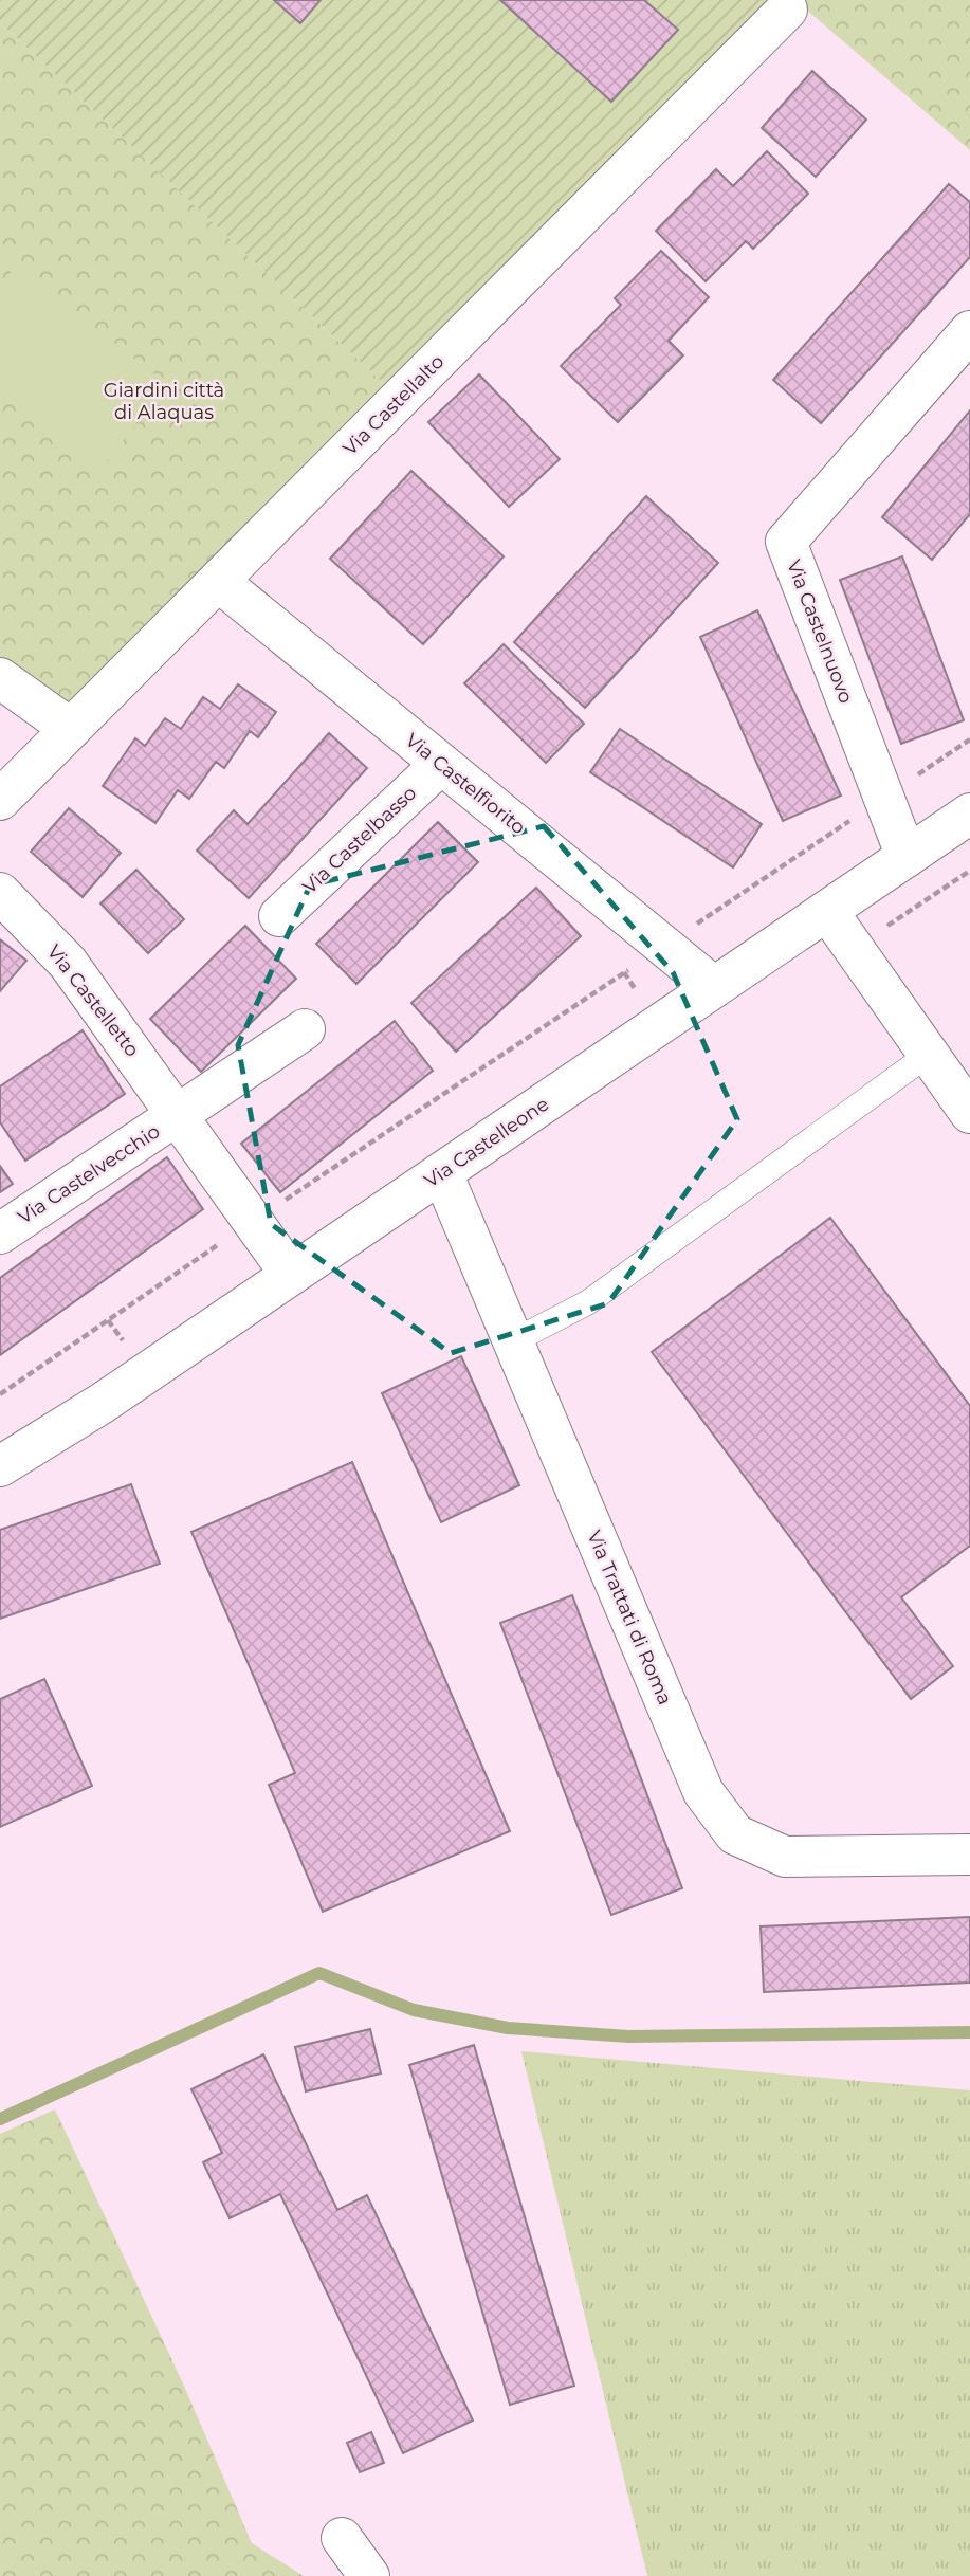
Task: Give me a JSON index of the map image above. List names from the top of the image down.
{
  "streets": {
    "street": [
      "Via Castellalto",
      "Via Castelnuovo",
      "Via Castelfiorito",
      "Via Castelbasso",
      "Via Castelletto",
      "Via Castelleone",
      "Via Castelvecchio",
      "Via Trattati di Roma"
    ]
  },
  "crossings": [
    ["Via Castellalto", "Via Castelfiorito"],
    ["Via Castelnuovo", "Via Castelleone"],
    ["Via Castelfiorito", "Via Castelbasso"],
    ["Via Castelfiorito", "Via Castelleone"],
    ["Via Castelletto", "Via Castelleone"],
    ["Via Castelletto", "Via Castelvecchio"],
    ["Via Castelleone", "Via Trattati di Roma"]
  ],
  "parks": ["Giardini città di Alaquas"]
}
